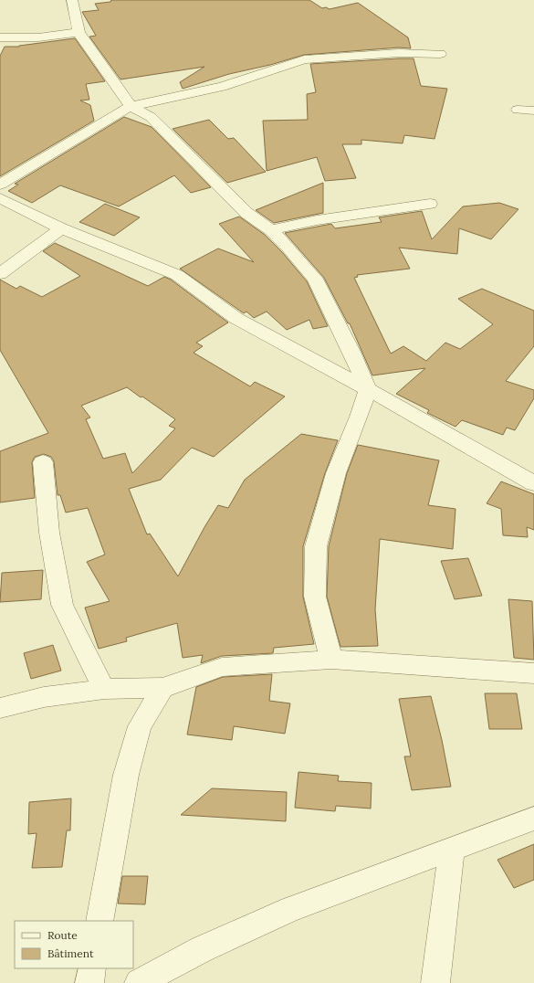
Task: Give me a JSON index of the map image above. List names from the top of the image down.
{
  "legend": ["Route", "Bâtiment"]
}
